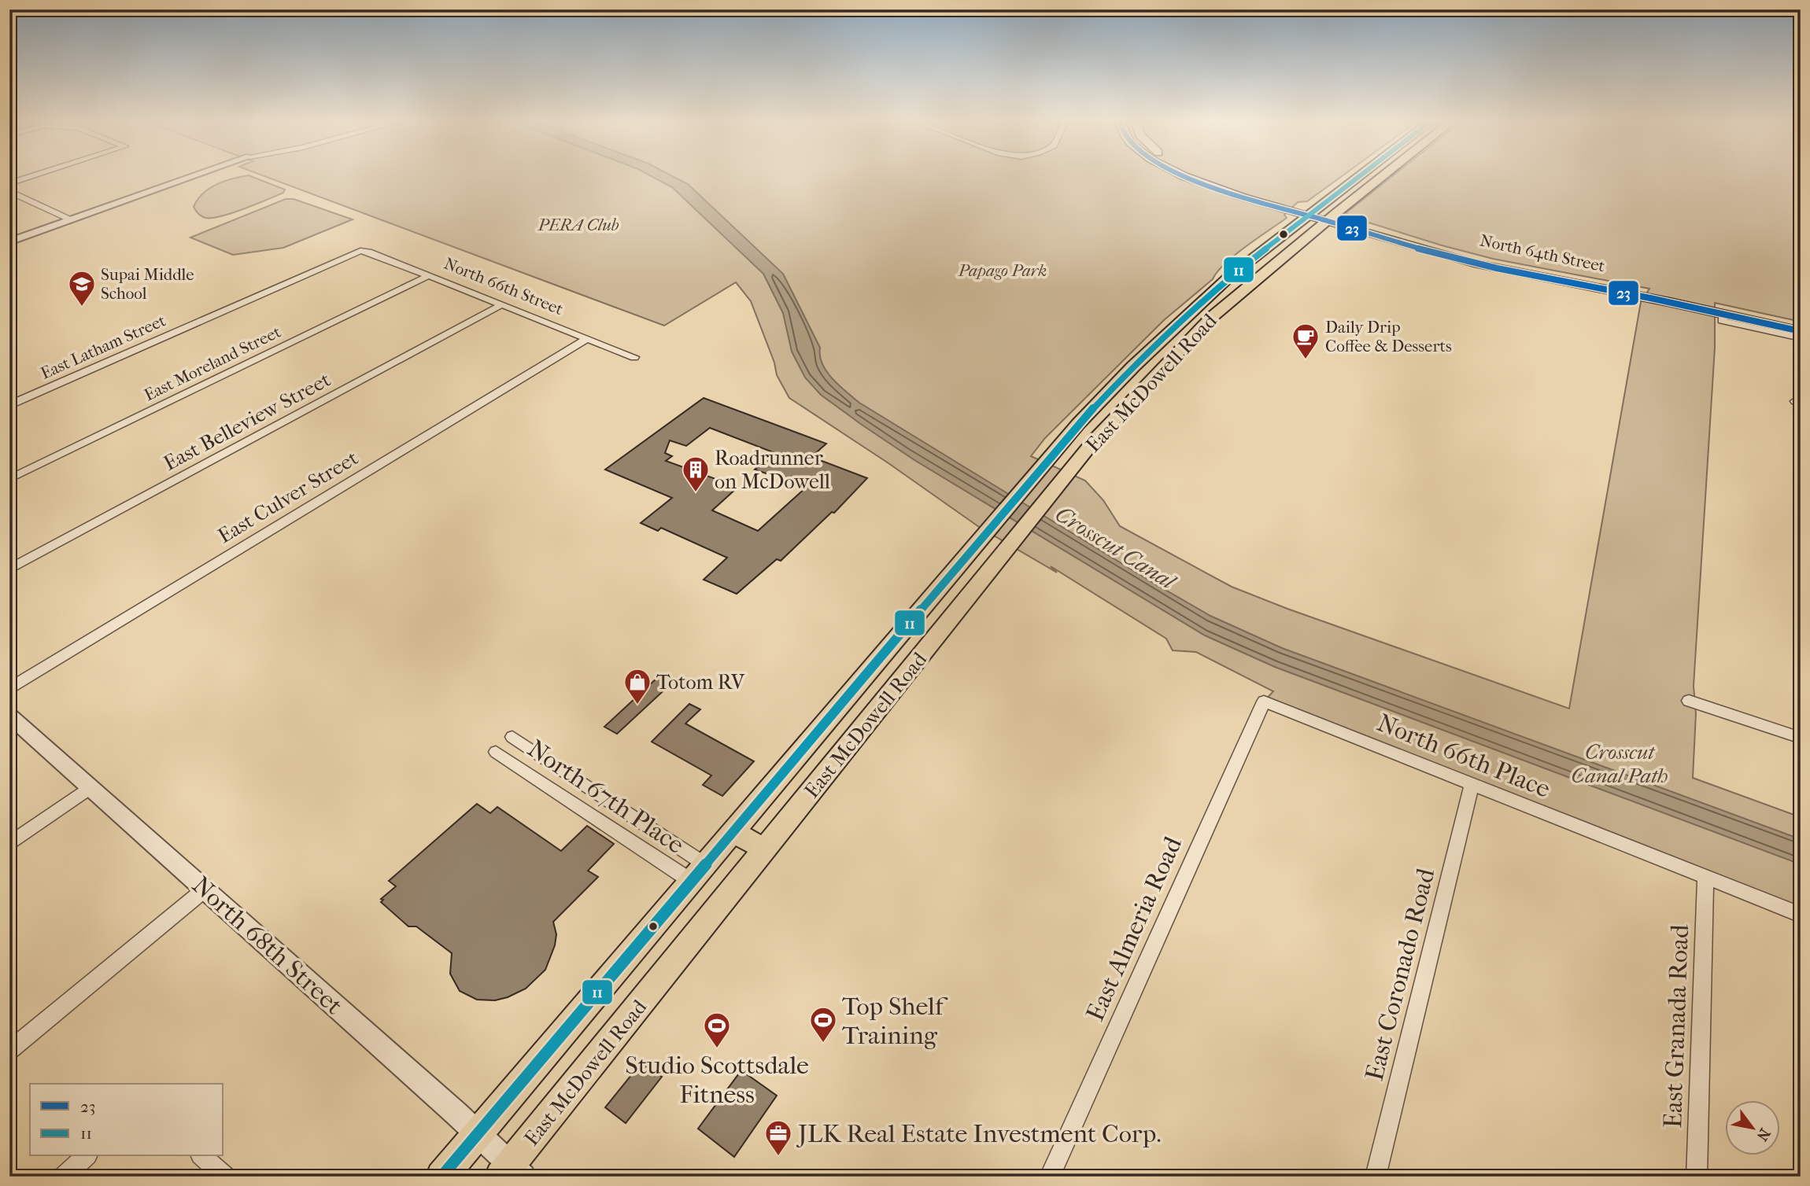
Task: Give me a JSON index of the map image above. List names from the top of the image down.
{
  "streets": {
    "main road": ["North 64th Street", "East McDowell Road"],
    "street": [
      "North 66th Street",
      "East Latham Street",
      "East Moreland Street",
      "East Belleview Street",
      "East Culver Street",
      "North 66th Place",
      "North 67th Place",
      "East Almeria Road",
      "North 68th Street",
      "East Coronado Road",
      "East Granada Road"
    ]
  },
  "crossings": [
    ["North 64th Street", "East McDowell Road"],
    ["North 66th Street", "East Latham Street"],
    ["North 66th Street", "East Moreland Street"],
    ["North 66th Street", "East Belleview Street"],
    ["North 66th Street", "East Culver Street"],
    ["East McDowell Road", "North 67th Place"],
    ["East McDowell Road", "North 68th Street"],
    ["North 66th Place", "East Almeria Road"],
    ["North 66th Place", "East Coronado Road"],
    ["North 66th Place", "East Granada Road"]
  ],
  "water": ["Crosscut Canal"],
  "parks": ["PERA Club", "Papago Park", "Crosscut Canal Path"],
  "places": {
    "school or university": ["Supai Middle School"],
    "cafe": ["Daily Drip Coffee & Desserts"],
    "building": ["Roadrunner on McDowell"],
    "shop": ["Totom RV"],
    "sports": ["Top Shelf Training", "Studio Scottsdale Fitness"],
    "office": ["JLK Real Estate Investment Corp."]
  },
  "lines": ["transit line 23", "transit line 11"],
  "legend": ["23", "11"],
  "north": "bottom right"
}
